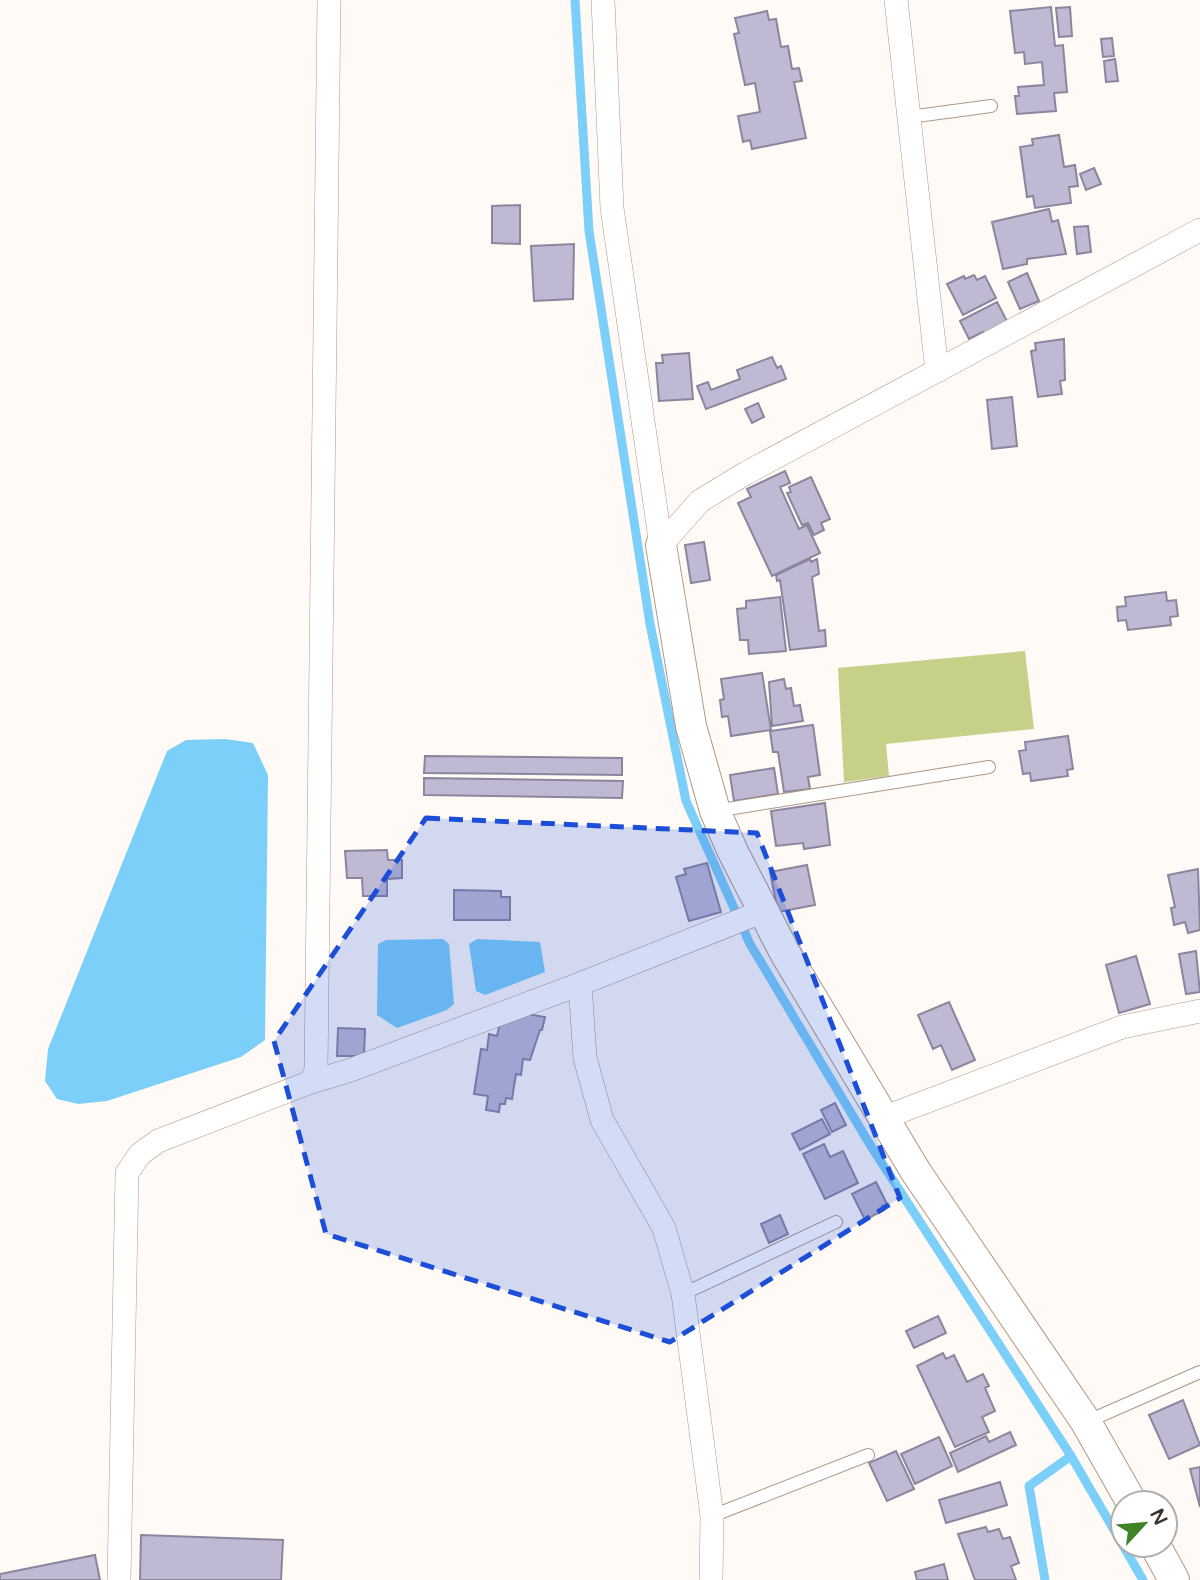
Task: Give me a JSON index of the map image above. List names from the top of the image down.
{
  "north": "top right"
}
